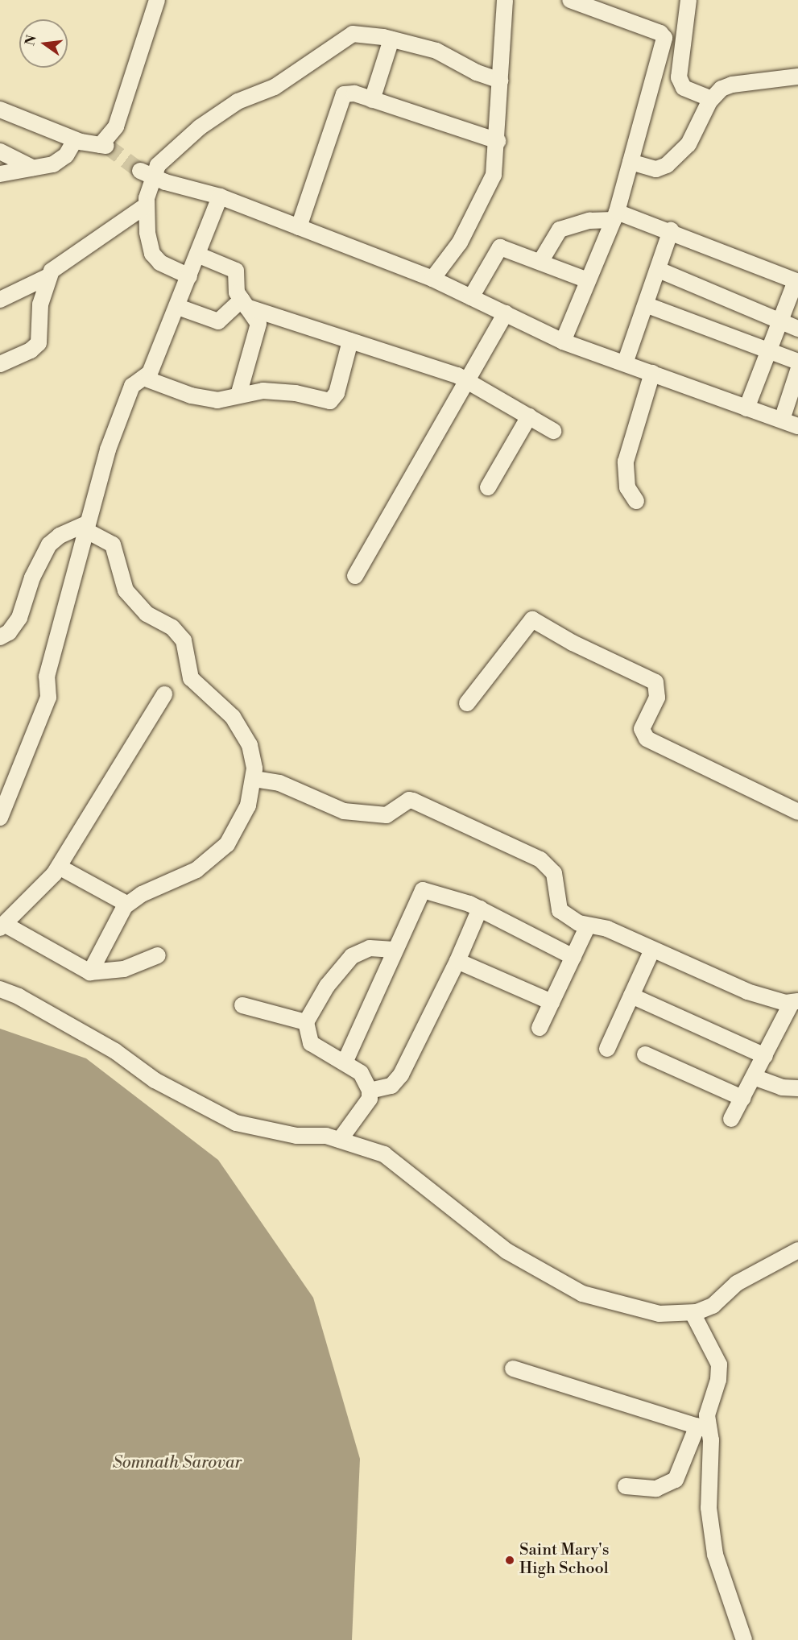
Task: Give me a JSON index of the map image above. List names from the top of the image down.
{
  "water": ["Somnath Sarovar"],
  "places": ["Saint Mary's High School"],
  "north": "left"
}
